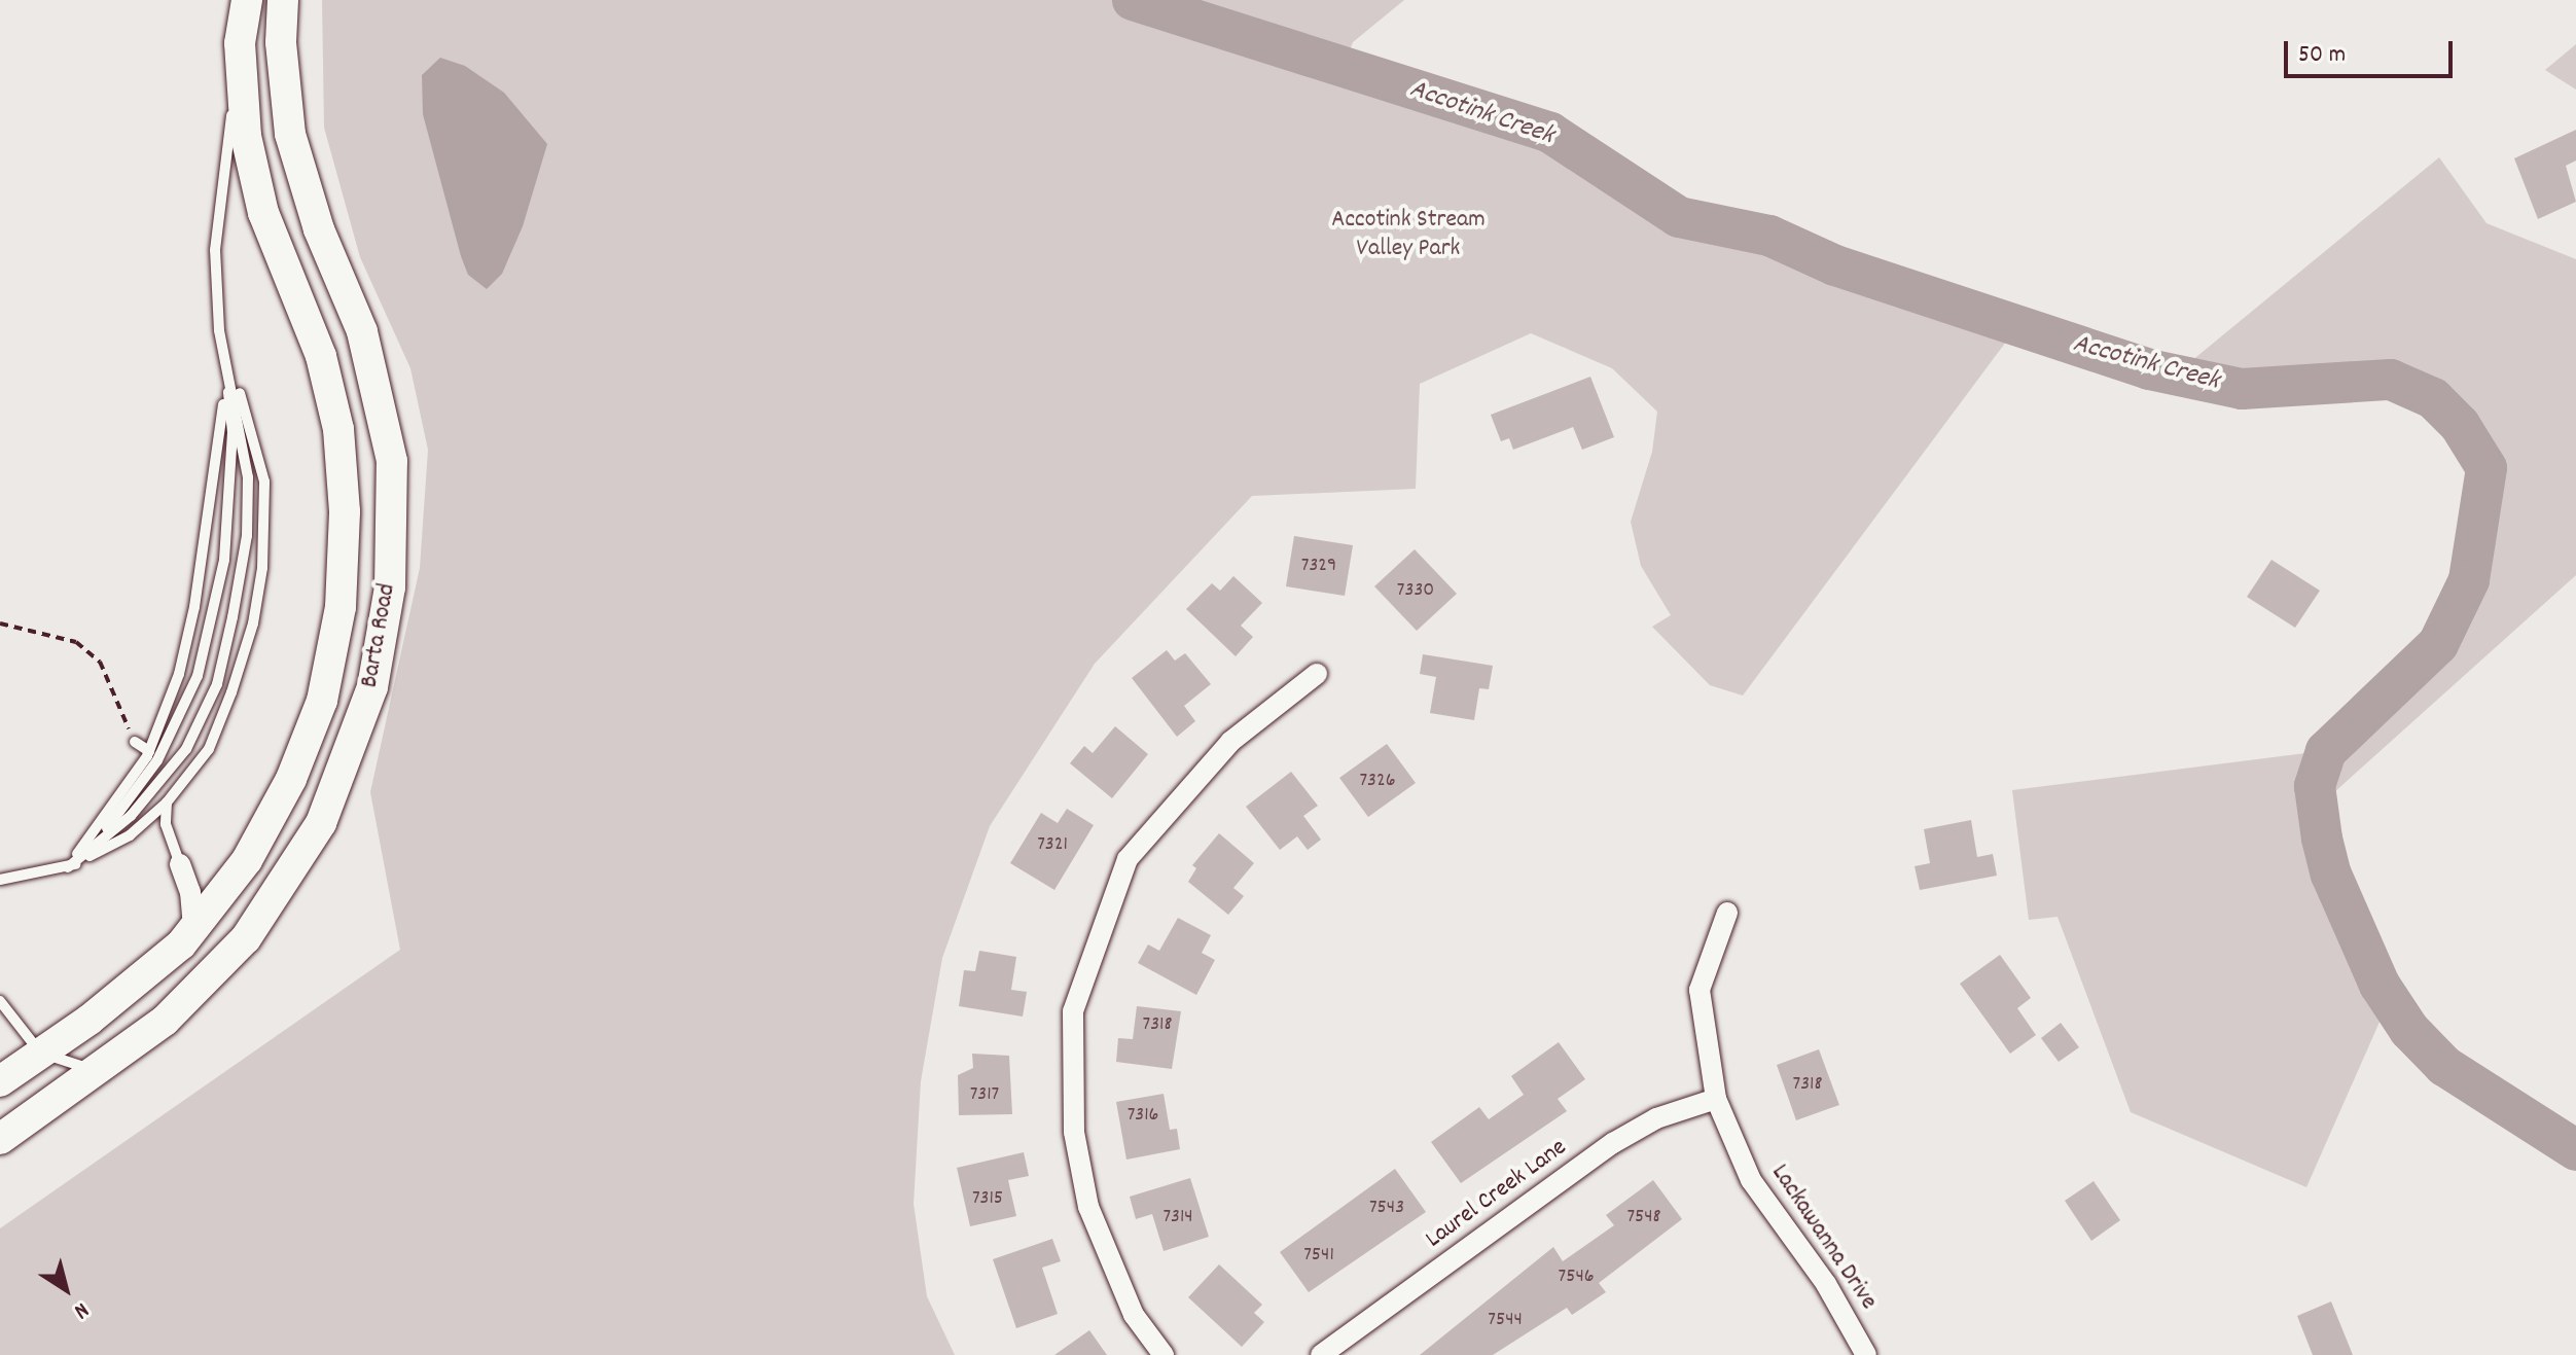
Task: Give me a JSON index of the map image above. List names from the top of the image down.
{
  "streets": {
    "street": ["Barta Road", "Laurel Creek Lane", "Lackawanna Drive"]
  },
  "crossings": [
    ["Laurel Creek Lane", "Lackawanna Drive"]
  ],
  "water": ["Accotink Creek"],
  "parks": ["Accotink Stream Valley Park"],
  "house_numbers": [
    "7329",
    "7330",
    "7326",
    "7321",
    "7318",
    "7318",
    "7317",
    "7316",
    "7315",
    "7543",
    "7314",
    "7548",
    "7541",
    "7546",
    "7544"
  ],
  "scale_bar": "50 m",
  "north": "bottom right"
}
